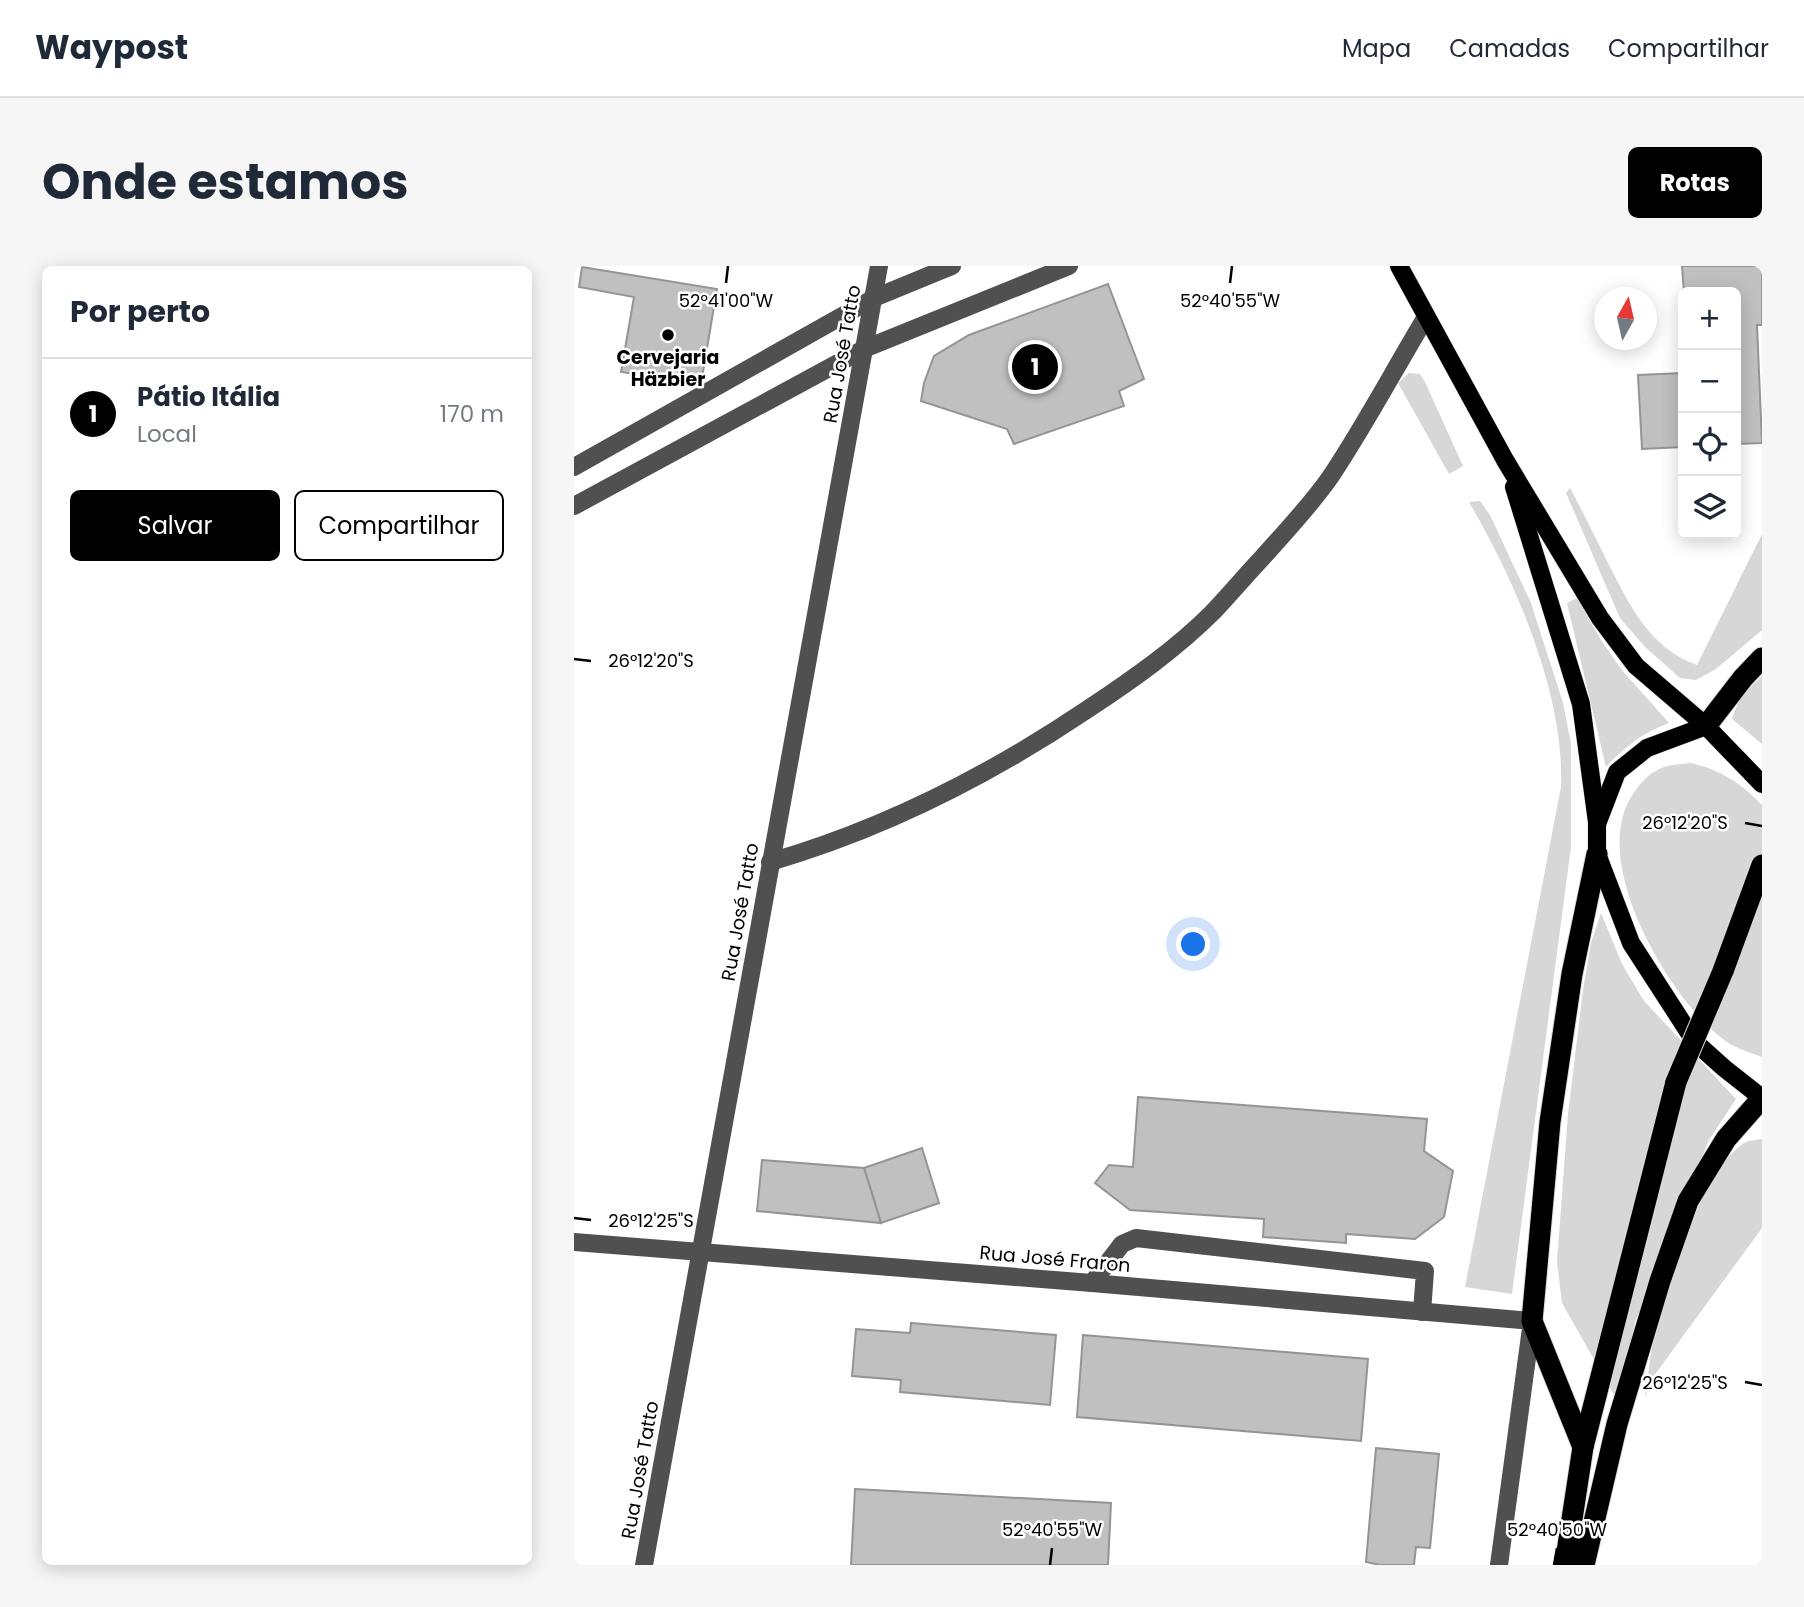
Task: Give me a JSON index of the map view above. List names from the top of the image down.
{
  "streets": {
    "street": ["Rua José Tatto", "Rua José Fraron"]
  },
  "crossings": [
    ["Rua José Tatto", "Rua José Fraron"]
  ],
  "places": ["Cervejaria Häzbier"],
  "north": "top",
  "page": {
    "header": "Waypost",
    "nav": ["Mapa", "Camadas", "Compartilhar"],
    "title": "Onde estamos",
    "buttons": [
      "Rotas",
      ["Salvar", "Compartilhar"]
    ],
    "heading": "Por perto",
    "map_buttons": ["+", "−"],
    "pins": "1",
    "list": [
      {
        "mark": "1",
        "name": "Pátio Itália",
        "note": "Local",
        "value": "170 m"
      }
    ]
  },
  "coordinates": [
    "52°41'00\"W",
    "52°40'55\"W",
    "26°12'20\"S",
    "26°12'25\"S",
    "52°40'50\"W"
  ]
}
